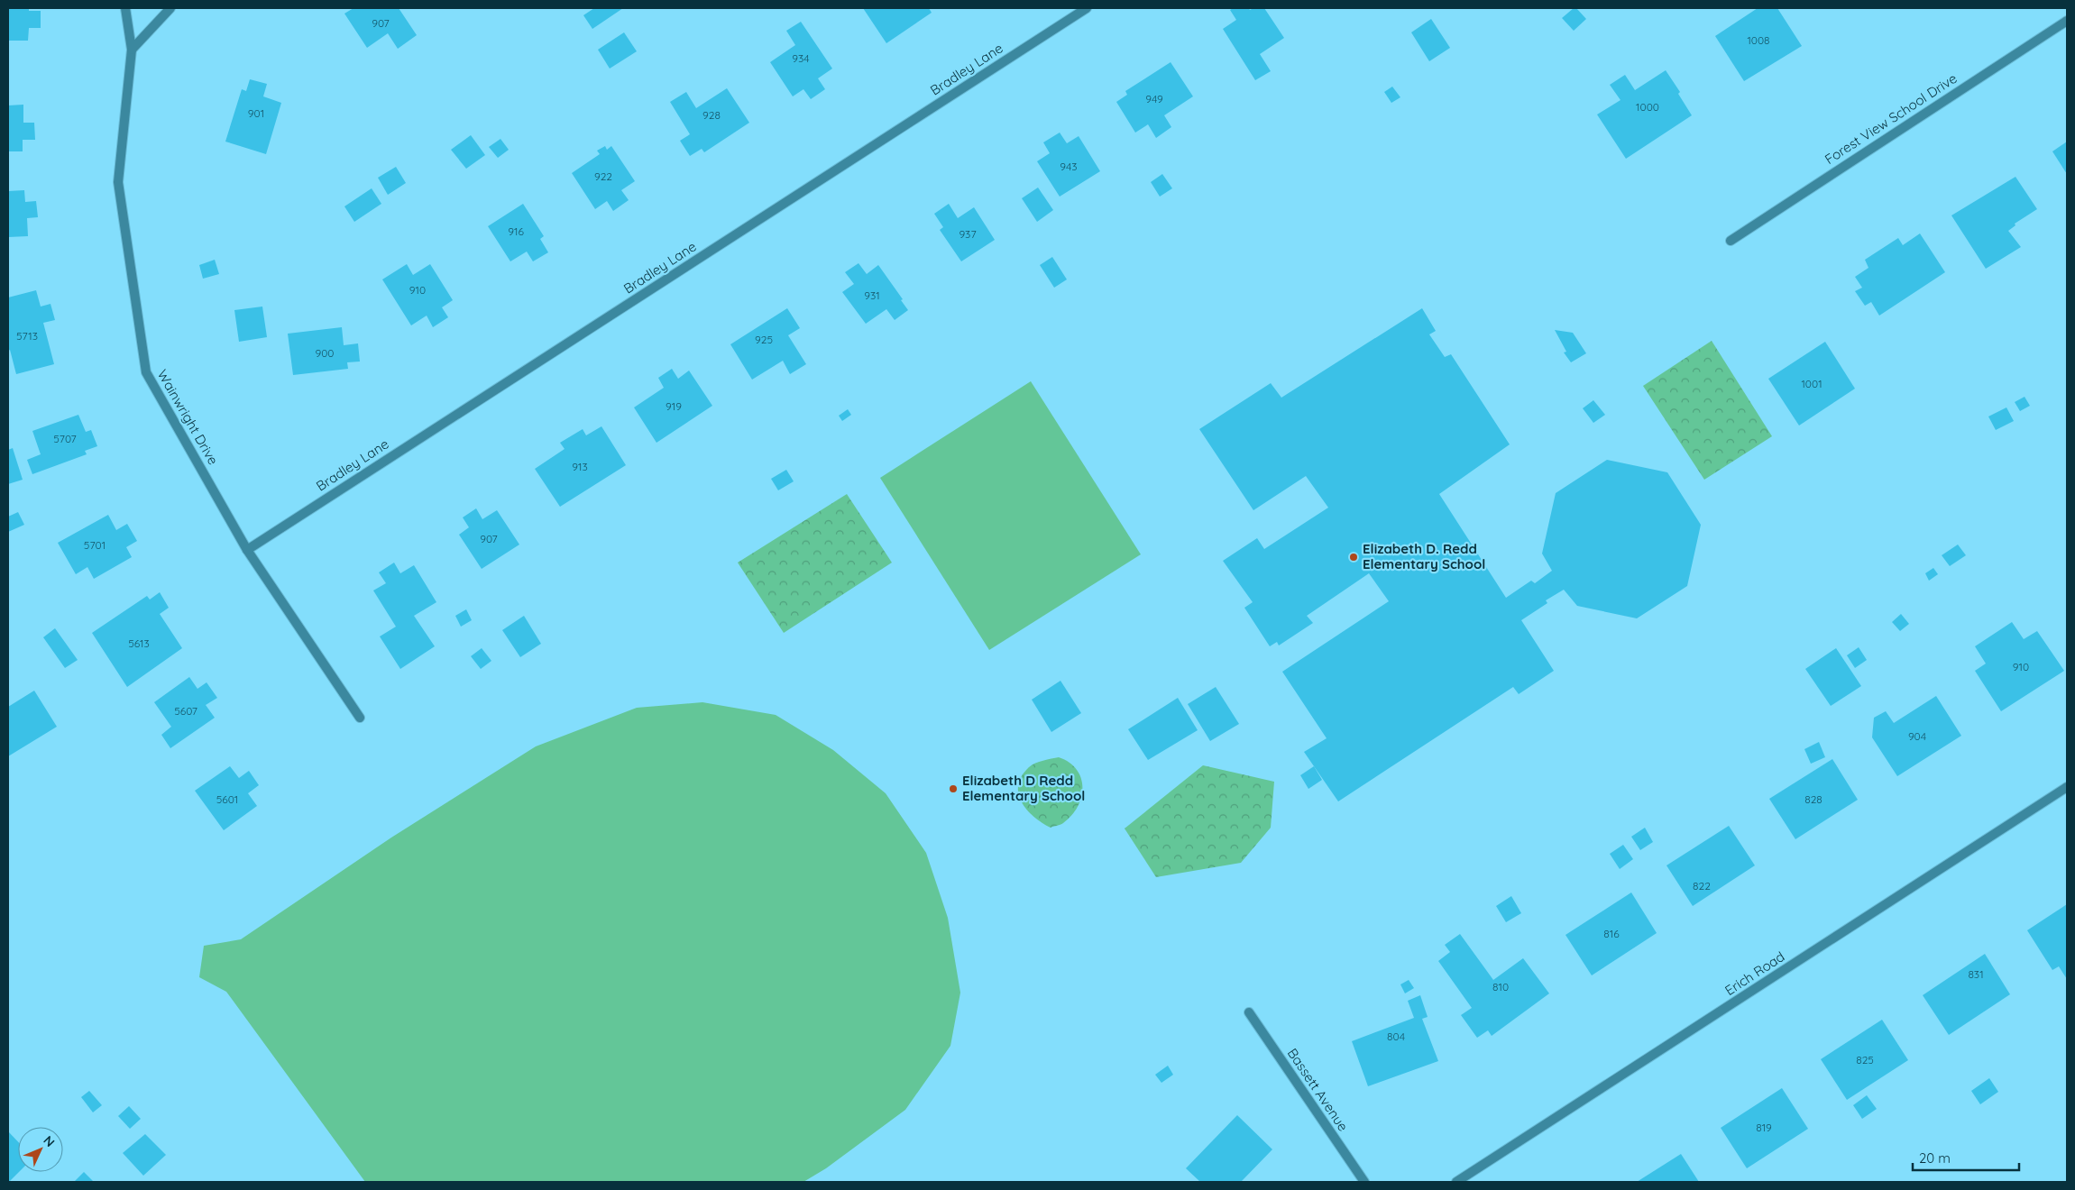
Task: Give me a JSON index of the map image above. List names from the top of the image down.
{
  "streets": {
    "street": [
      "Bradley Lane",
      "Forest View School Drive",
      "Wainwright Drive",
      "Erich Road",
      "Bassett Avenue"
    ]
  },
  "crossings": [
    ["Bradley Lane", "Wainwright Drive"]
  ],
  "places": ["Elizabeth D. Redd Elementary School", "Elizabeth D Redd Elementary School"],
  "house_numbers": [
    "907",
    "1008",
    "934",
    "949",
    "1000",
    "901",
    "928",
    "943",
    "922",
    "916",
    "937",
    "910",
    "931",
    "5713",
    "925",
    "900",
    "1001",
    "919",
    "5707",
    "913",
    "907",
    "5701",
    "5613",
    "910",
    "5607",
    "904",
    "5601",
    "828",
    "822",
    "816",
    "831",
    "810",
    "804",
    "825",
    "819"
  ],
  "scale_bar": "20 m",
  "north": "top right"
}
